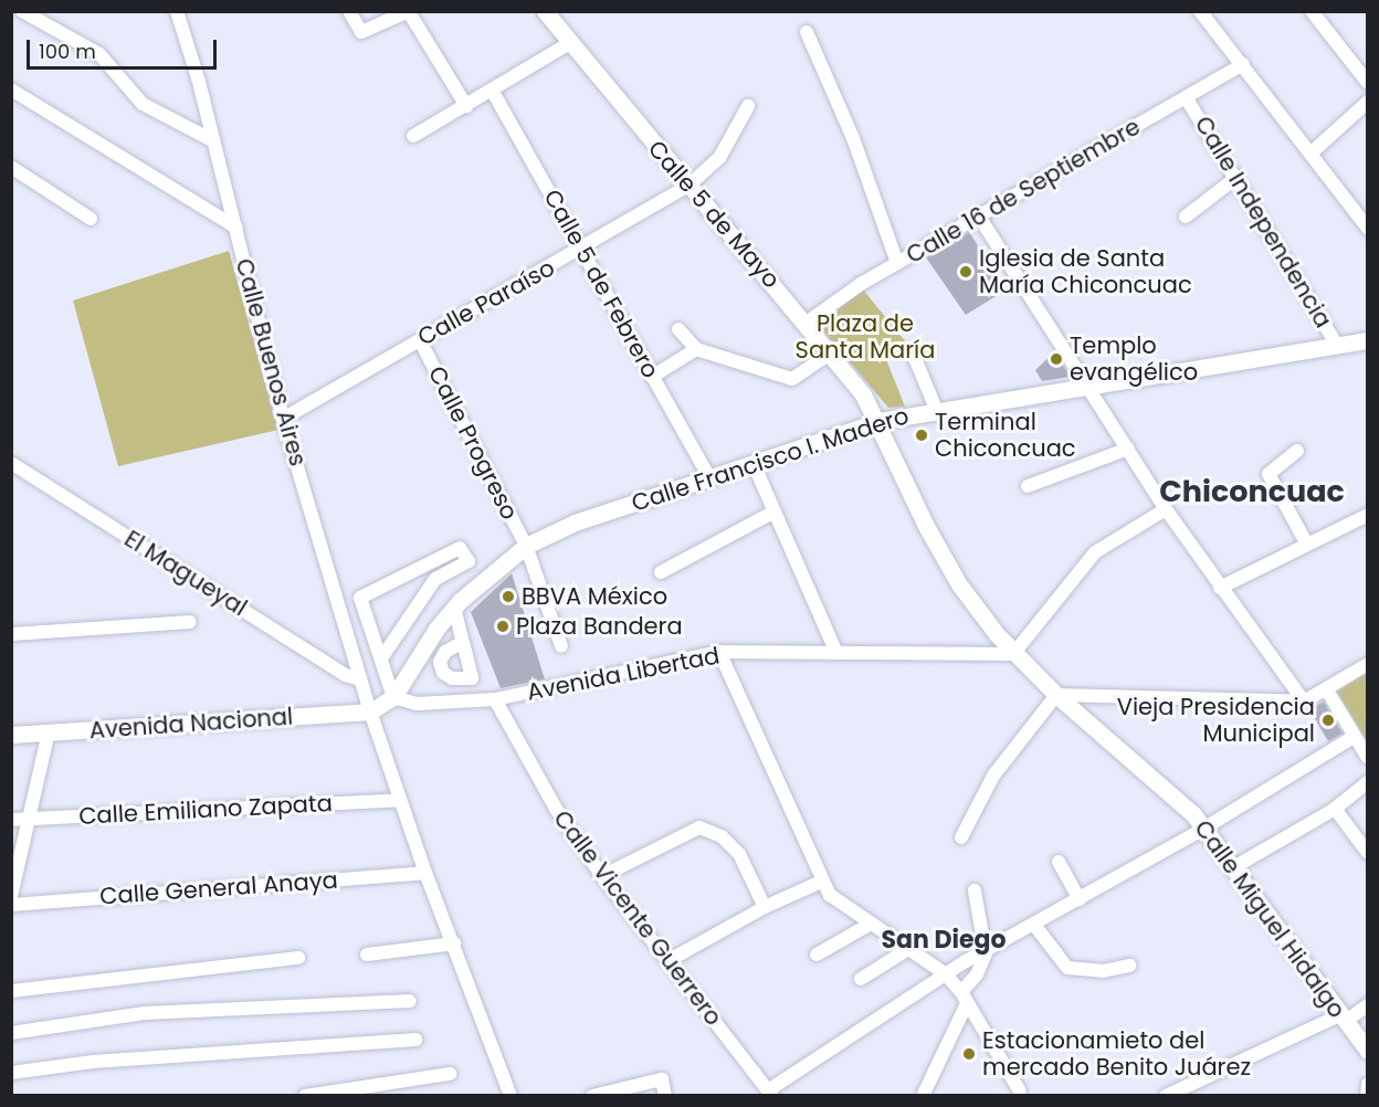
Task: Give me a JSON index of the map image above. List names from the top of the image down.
{
  "streets": {
    "main road": [
      "Calle 5 de Mayo",
      "Calle Francisco I. Madero",
      "Avenida Nacional",
      "Calle Miguel Hidalgo"
    ],
    "street": [
      "Calle 16 de Septiembre",
      "Calle Independencia",
      "Calle 5 de Febrero",
      "Calle Paraíso",
      "Calle Buenos Aires",
      "Calle Progreso",
      "El Magueyal",
      "Avenida Libertad",
      "Calle Emiliano Zapata",
      "Calle General Anaya",
      "Calle Vicente Guerrero"
    ]
  },
  "crossings": [
    ["Calle 16 de Septiembre", "Calle 5 de Mayo"],
    ["Calle 16 de Septiembre", "Calle Independencia"],
    ["Calle 5 de Mayo", "Calle Paraíso"],
    ["Calle 5 de Mayo", "Calle Francisco I. Madero"],
    ["Calle 5 de Mayo", "Calle Miguel Hidalgo"],
    ["Calle Independencia", "Calle Francisco I. Madero"],
    ["Calle 5 de Febrero", "Calle Paraíso"],
    ["Calle 5 de Febrero", "Calle Francisco I. Madero"],
    ["Calle Paraíso", "Calle Buenos Aires"],
    ["Calle Paraíso", "Calle Progreso"],
    ["Calle Buenos Aires", "Calle Francisco I. Madero"],
    ["Calle Buenos Aires", "El Magueyal"],
    ["Calle Buenos Aires", "Avenida Nacional"],
    ["Calle Buenos Aires", "Calle Emiliano Zapata"],
    ["Calle Buenos Aires", "Calle General Anaya"],
    ["Calle Progreso", "Calle Francisco I. Madero"],
    ["Calle Francisco I. Madero", "Avenida Libertad"],
    ["Calle Francisco I. Madero", "Avenida Nacional"],
    ["Calle Francisco I. Madero", "Calle Miguel Hidalgo"],
    ["Avenida Libertad", "Calle Vicente Guerrero"],
    ["Avenida Libertad", "Calle Miguel Hidalgo"]
  ],
  "districts": ["Chiconcuac", "San Diego"],
  "parks": ["Plaza de Santa María"],
  "places": [
    "Iglesia de Santa María Chiconcuac",
    "Templo evangélico",
    "Terminal Chiconcuac",
    "BBVA México",
    "Plaza Bandera",
    "Vieja Presidencia Municipal",
    "Estacionamieto del mercado Benito Juárez"
  ],
  "scale_bar": "100 m"
}
